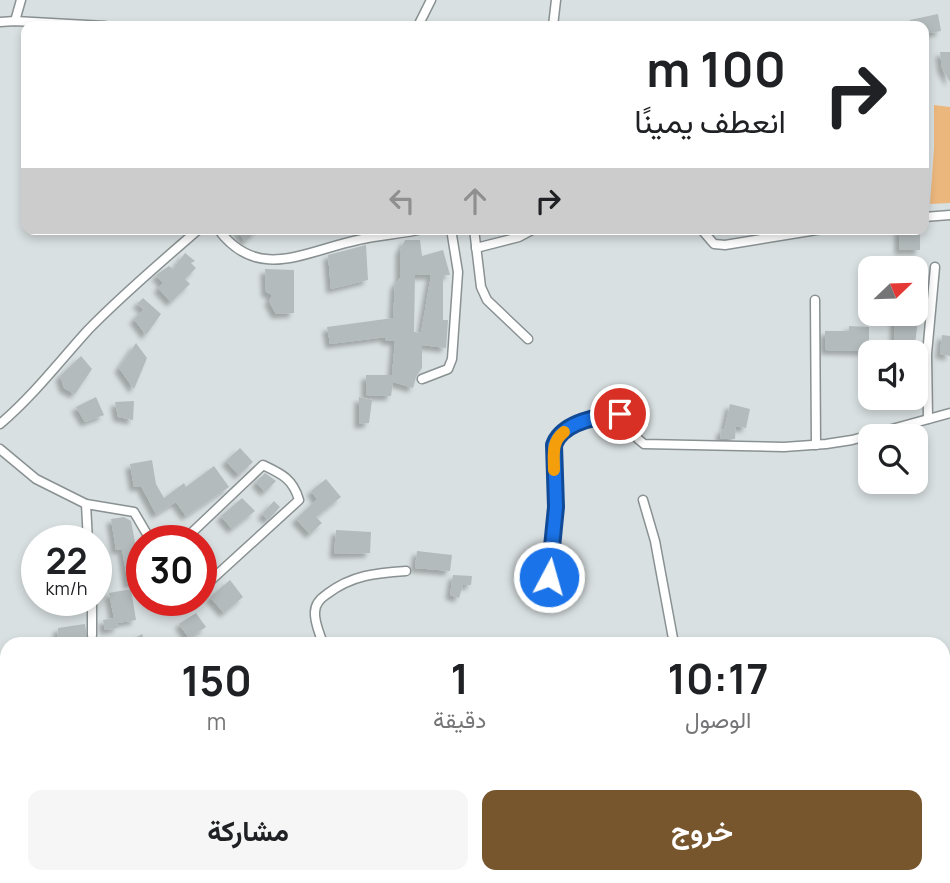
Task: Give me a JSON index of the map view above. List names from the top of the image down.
{
  "north": "top right",
  "page": {
    "turn": ["100 m", "انعطف يمينًا"],
    "speed": "22 km/h",
    "limit": "30",
    "eta": [
      "10:17",
      "الوصول",
      "1",
      "دقيقة",
      "150",
      "m"
    ],
    "buttons": ["خروج", "مشاركة"]
  }
}
